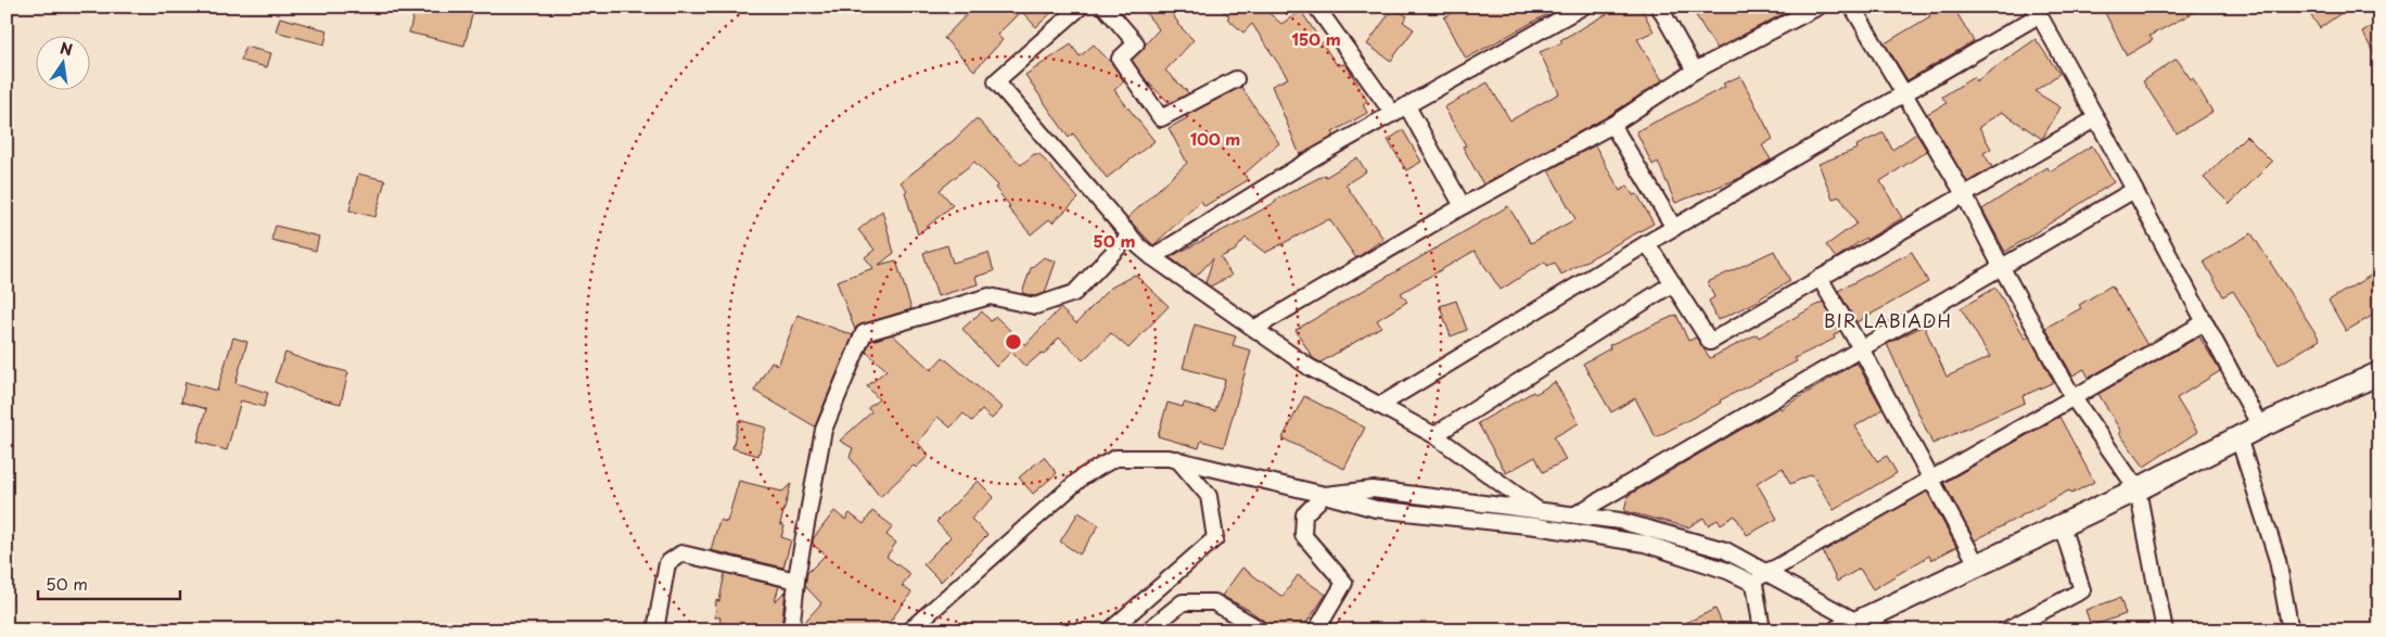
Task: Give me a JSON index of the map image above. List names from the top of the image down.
{
  "districts": ["BIR LABIADH"],
  "scale_bar": "50 m",
  "north": "top",
  "rings": ["150 m", "100 m", "50 m"]
}
